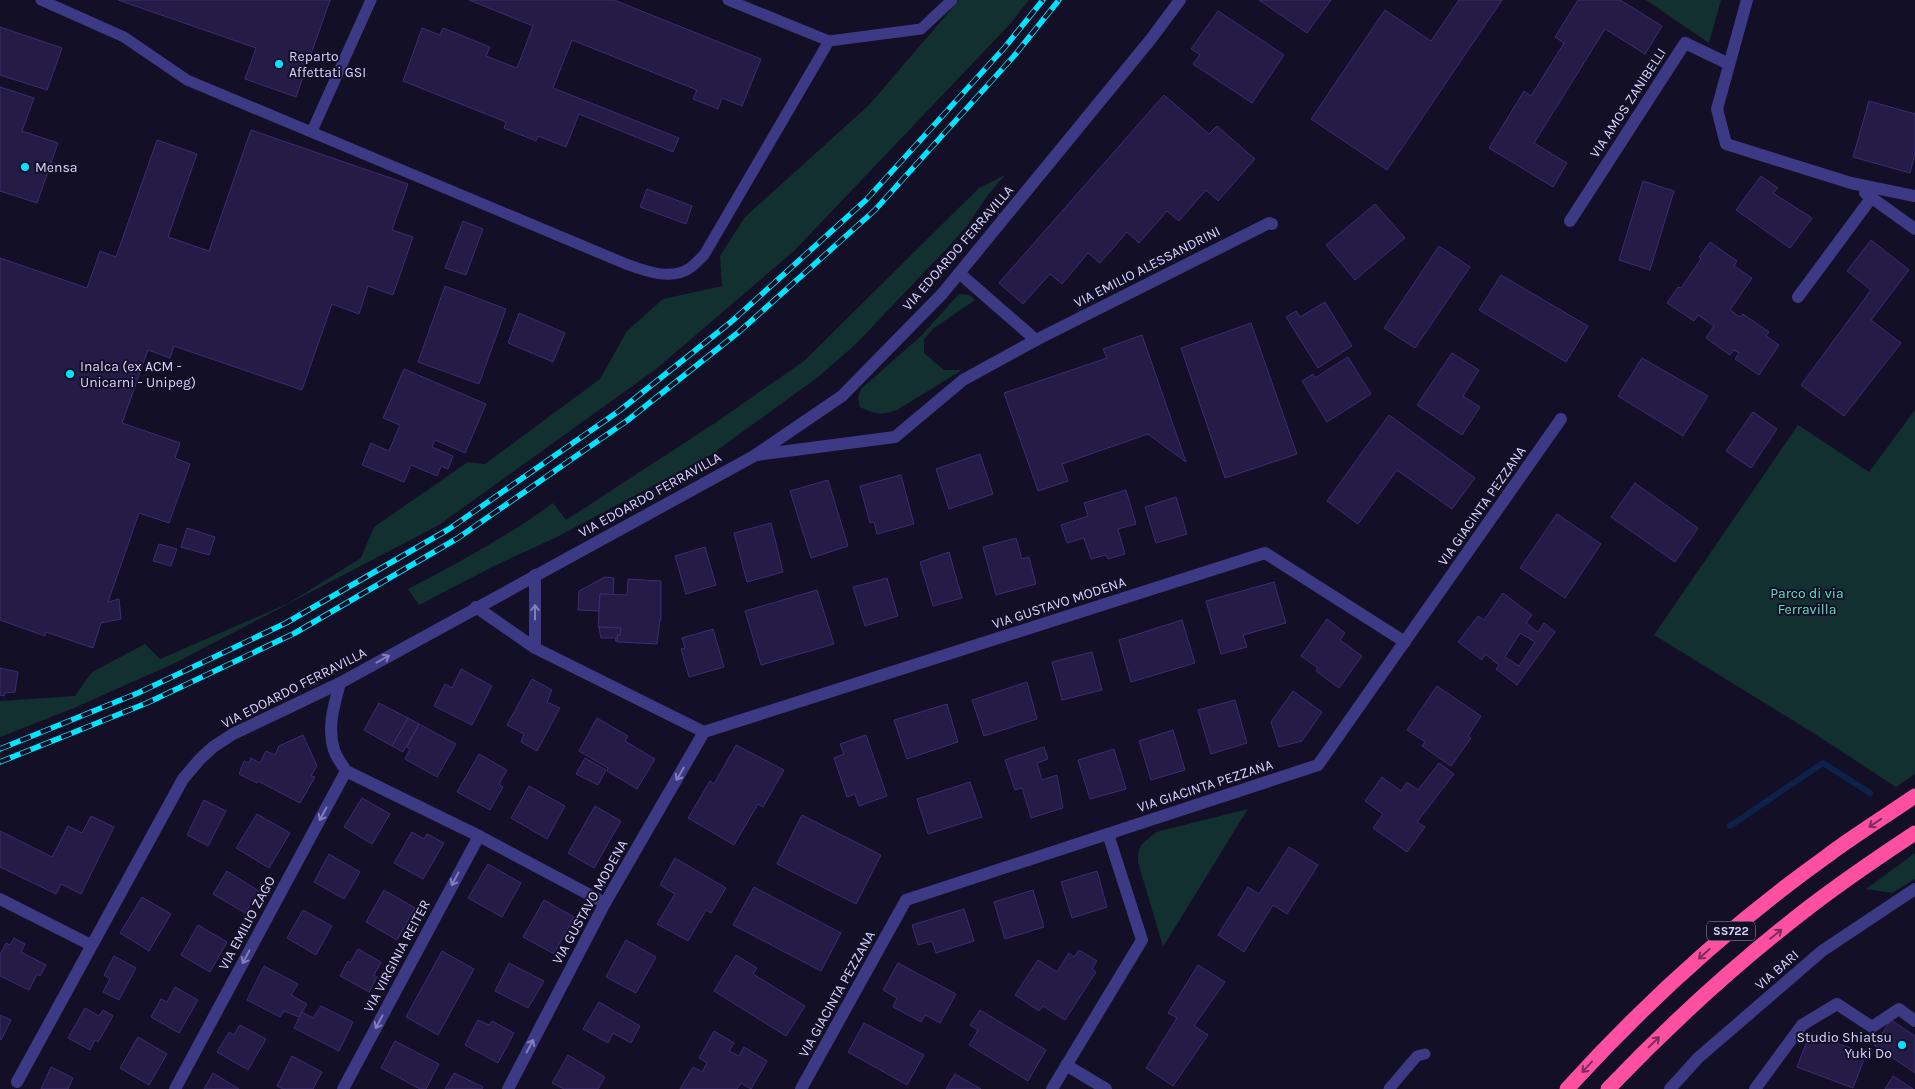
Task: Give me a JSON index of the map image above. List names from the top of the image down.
{
  "streets": {
    "highway": ["SS722"],
    "street": [
      "VIA AMOS ZANIBELLI",
      "VIA EDOARDO FERRAVILLA",
      "VIA EMILIO ALESSANDRINI",
      "VIA GIACINTA PEZZANA",
      "VIA GUSTAVO MODENA",
      "VIA EMILIO ZAGO",
      "VIA VIRGINIA REITER",
      "VIA BARI"
    ]
  },
  "crossings": [
    ["VIA EDOARDO FERRAVILLA", "VIA EMILIO ALESSANDRINI"],
    ["VIA GIACINTA PEZZANA", "VIA GUSTAVO MODENA"]
  ],
  "one_way": ["VIA EMILIO ZAGO", "VIA VIRGINIA REITER"],
  "parks": ["Parco di via Ferravilla"],
  "places": [
    "Reparto Affettati GSI",
    "Mensa",
    "Inalca (ex ACM - Unicarni - Unipeg)",
    "Studio Shiatsu Yuki Do"
  ]
}
